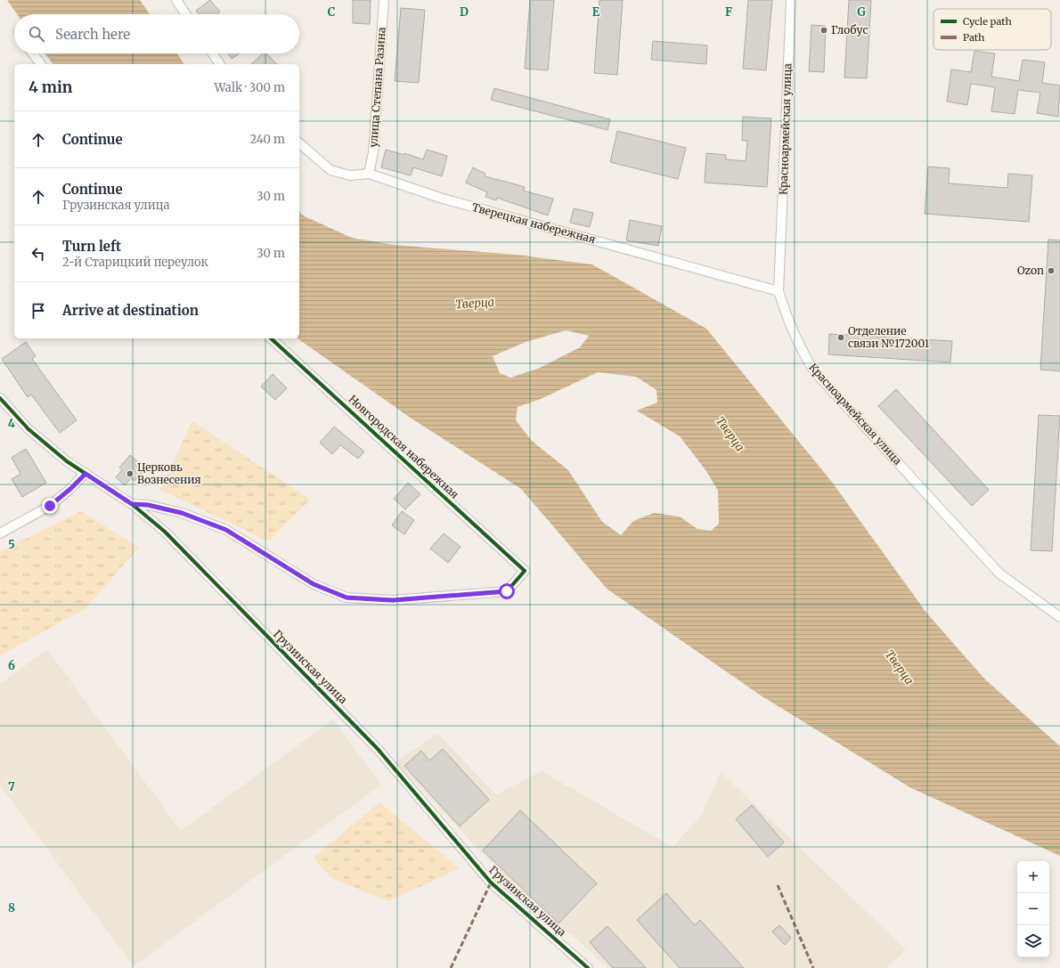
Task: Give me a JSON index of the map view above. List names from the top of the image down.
{
  "streets": {
    "street": [
      "улица Степана Разина",
      "Красноармейская улица",
      "Тверецкая набережная",
      "Новгородская набережная",
      "Грузинская улица"
    ]
  },
  "crossings": [
    ["улица Степана Разина", "Тверецкая набережная"],
    ["Красноармейская улица", "Тверецкая набережная"],
    ["Новгородская набережная", "Грузинская улица"]
  ],
  "water": ["Тверца"],
  "places": [
    "Глобус",
    "Ozon",
    "Отделение связи №172001",
    "Церковь Вознесения"
  ],
  "legend": ["Cycle path", "Path"],
  "page": {
    "search": "Search here",
    "heading": ["4 min", "Walk · 300 m"],
    "list": [
      ["Continue", "240 m"],
      ["Continue", "Грузинская улица", "30 m"],
      ["Turn left", "2-й Старицкий переулок", "30 m"],
      "Arrive at destination"
    ],
    "map_buttons": ["+", "−"]
  },
  "grid": {
    "columns": [
      "C",
      "D",
      "E",
      "F",
      "G"
    ],
    "rows": [
      "4",
      "5",
      "6",
      "7",
      "8"
    ]
  }
}
